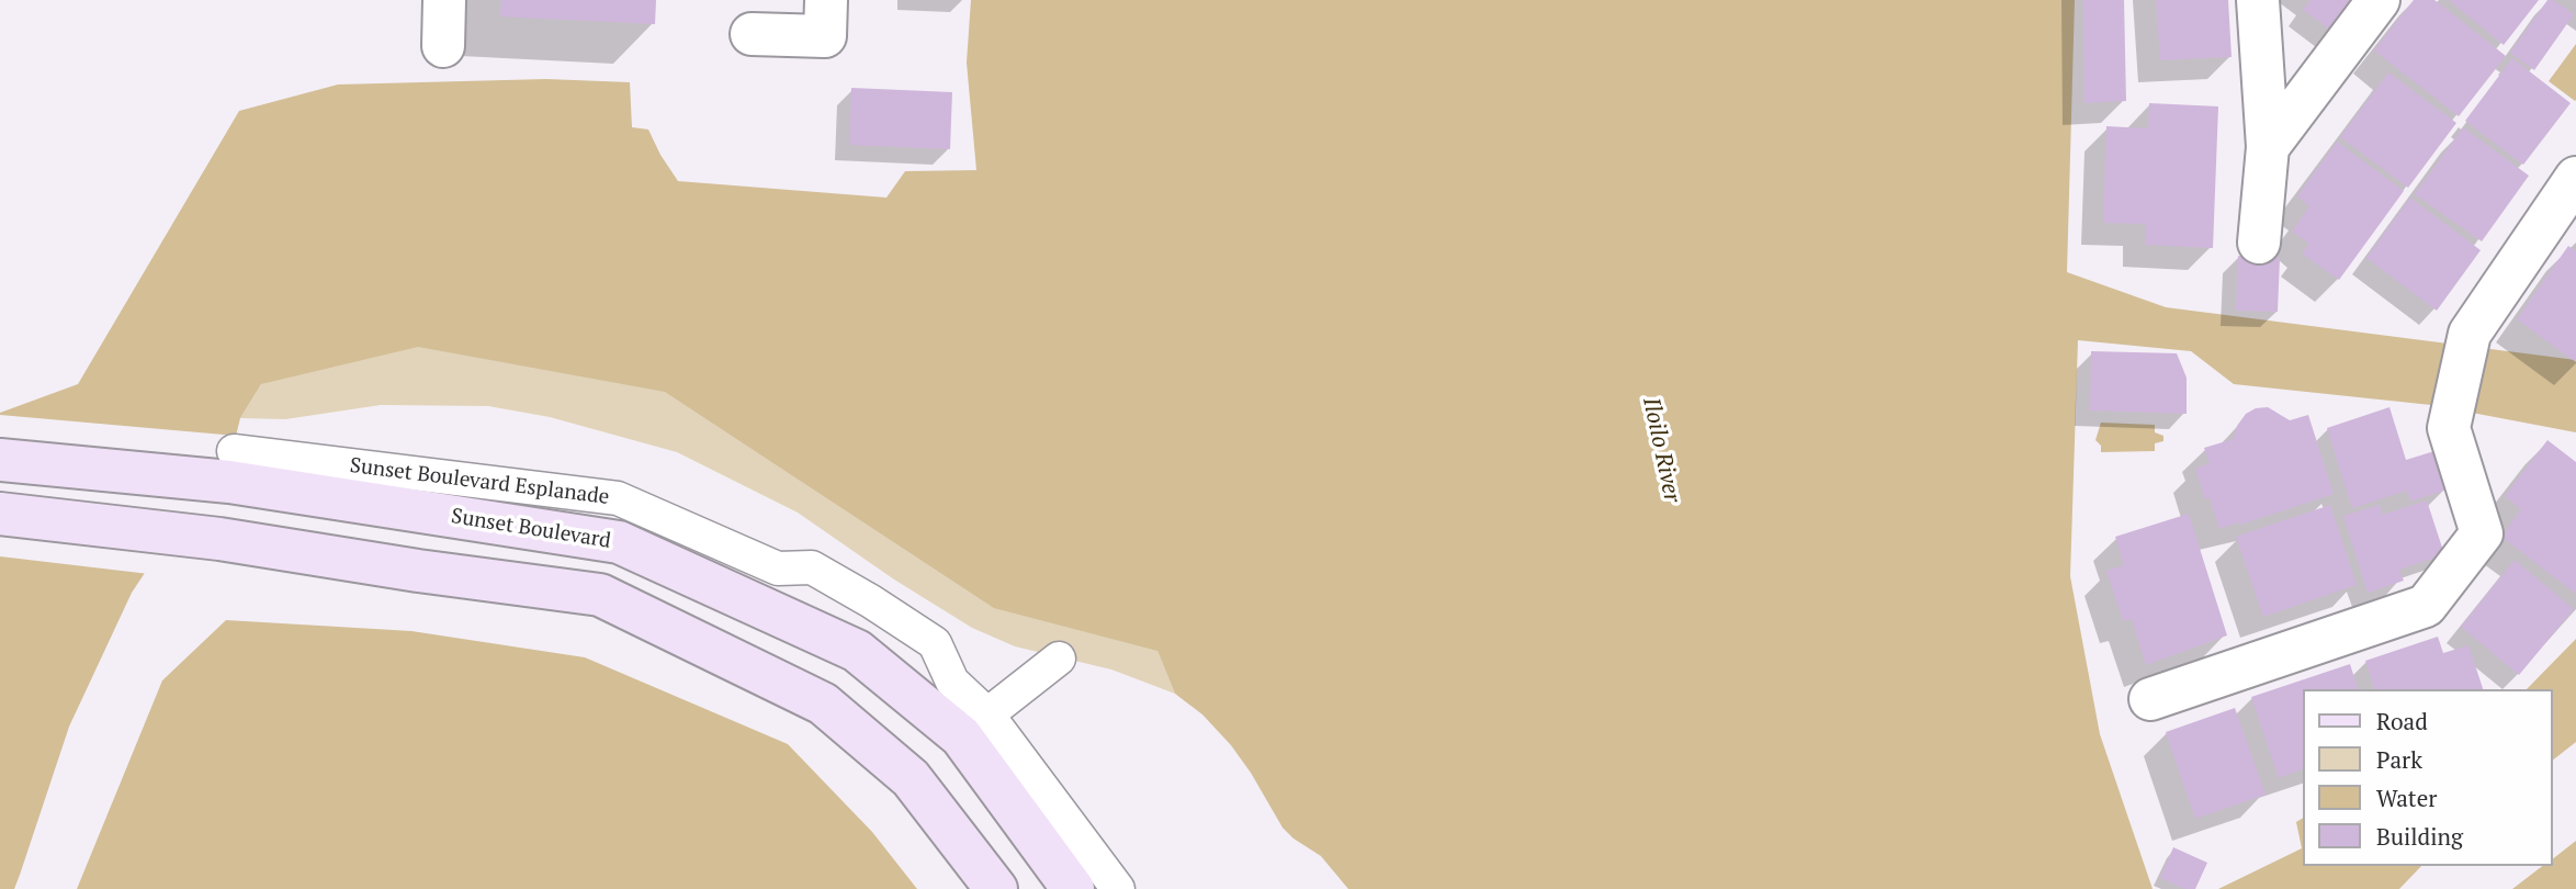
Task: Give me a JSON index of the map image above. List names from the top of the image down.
{
  "streets": {
    "main road": ["Sunset Boulevard"],
    "street": ["Sunset Boulevard Esplanade"]
  },
  "crossings": [
    ["Sunset Boulevard Esplanade", "Sunset Boulevard"]
  ],
  "water": ["Iloilo River"],
  "legend": [
    "Road",
    "Park",
    "Water",
    "Building"
  ]
}
